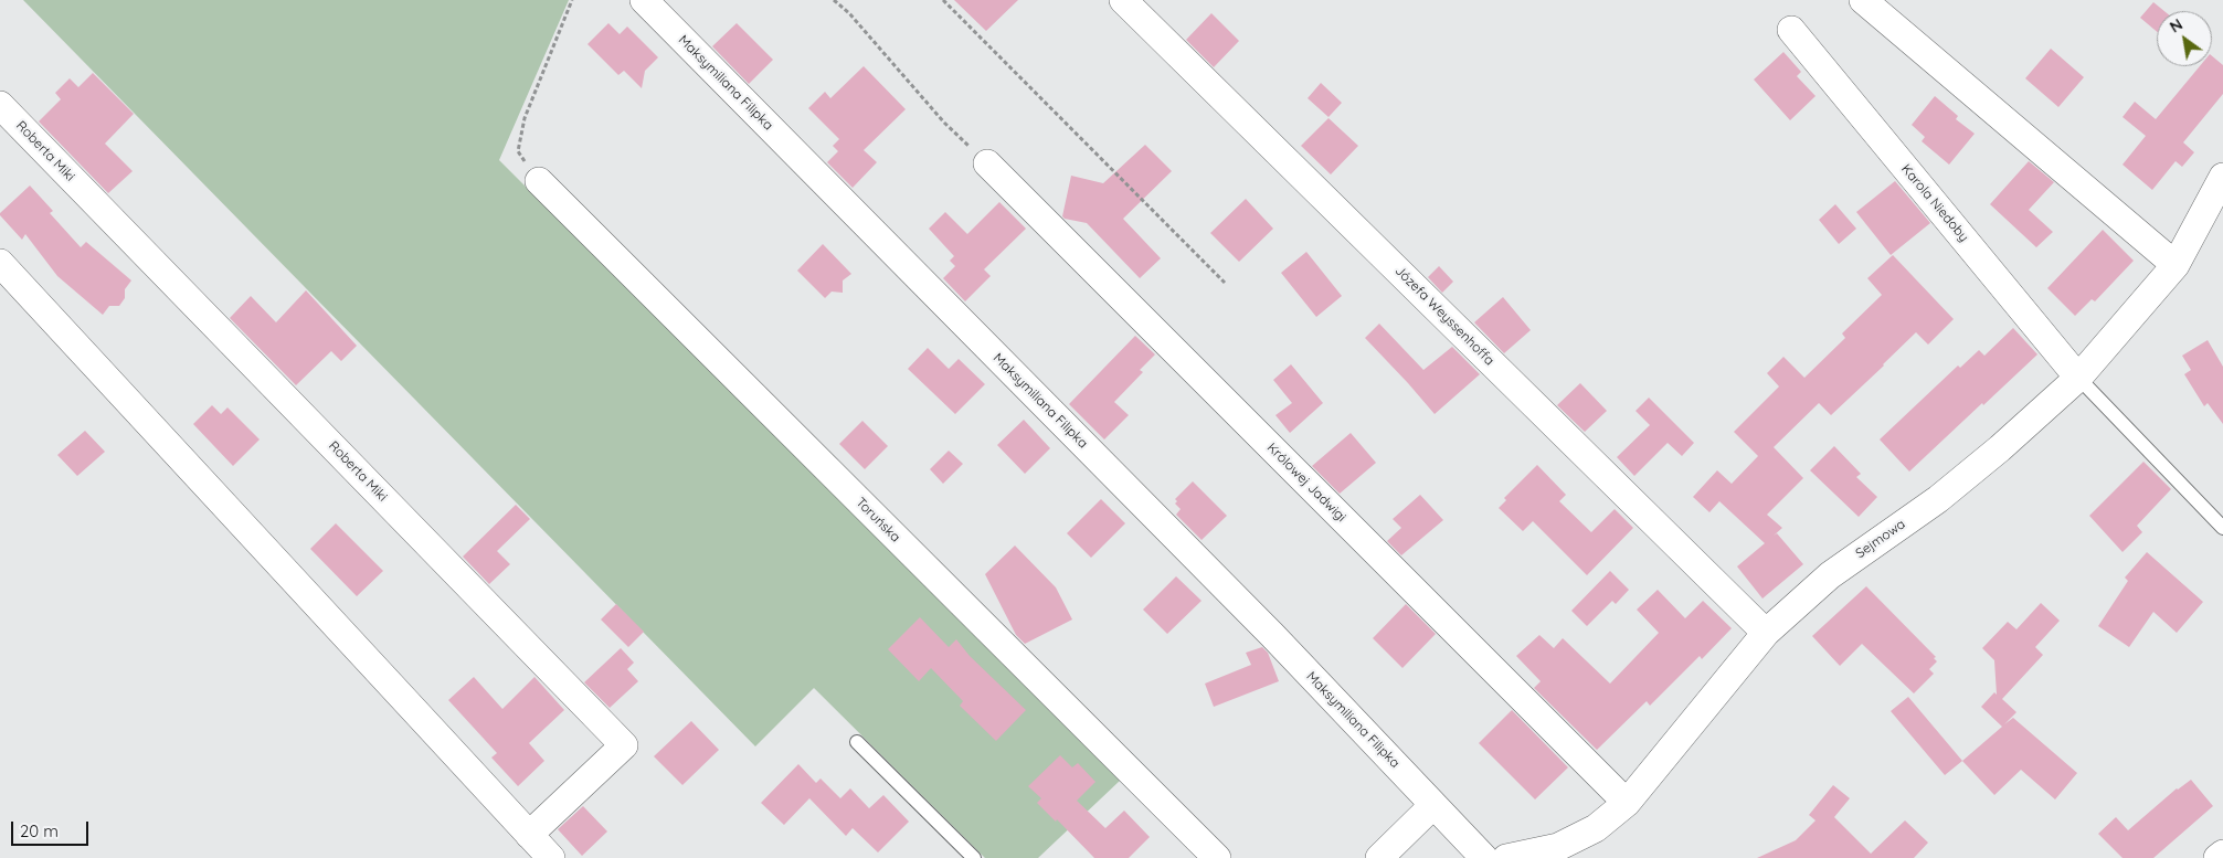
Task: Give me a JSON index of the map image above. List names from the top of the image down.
{
  "streets": {
    "street": [
      "Maksymiliana Filipka",
      "Roberta Miki",
      "Karola Niedoby",
      "Józefa Weyssenhoffa",
      "Królowej Jadwigi",
      "Toruńska",
      "Sejmowa"
    ]
  },
  "crossings": [
    ["Karola Niedoby", "Sejmowa"],
    ["Józefa Weyssenhoffa", "Sejmowa"],
    ["Królowej Jadwigi", "Sejmowa"]
  ],
  "scale_bar": "20 m",
  "north": "top left"
}
